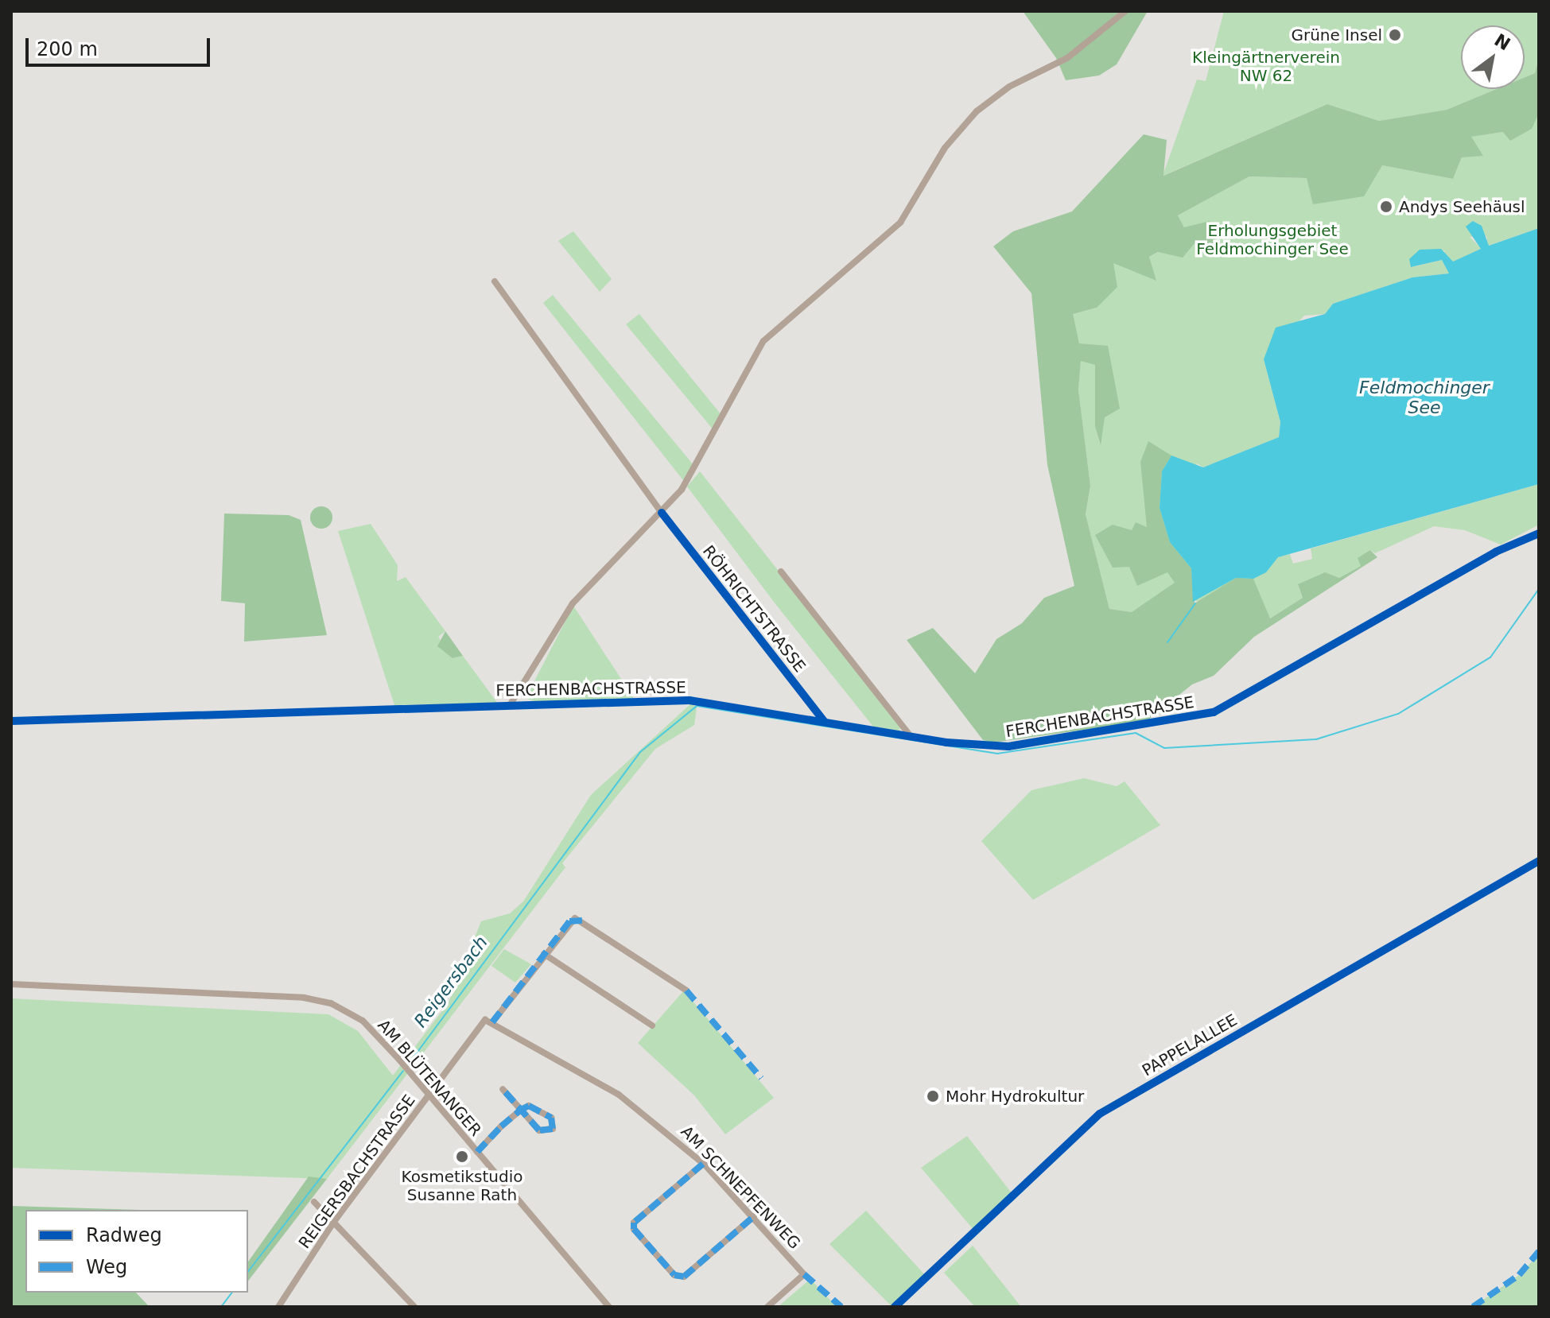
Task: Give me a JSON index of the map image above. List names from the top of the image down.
{
  "streets": {
    "street": [
      "RÖHRICHTSTRASSE",
      "FERCHENBACHSTRASSE",
      "PAPPELALLEE",
      "AM BLÜTENANGER",
      "REIGERSBACHSTRASSE",
      "AM SCHNEPFENWEG"
    ]
  },
  "crossings": [
    ["RÖHRICHTSTRASSE", "FERCHENBACHSTRASSE"],
    ["AM BLÜTENANGER", "REIGERSBACHSTRASSE"],
    ["REIGERSBACHSTRASSE", "AM SCHNEPFENWEG"]
  ],
  "water": ["Feldmochinger See", "Reigersbach"],
  "parks": ["Kleingärtnerverein NW 62", "Erholungsgebiet Feldmochinger See"],
  "places": [
    "Grüne Insel",
    "Andys Seehäusl",
    "Mohr Hydrokultur",
    "Kosmetikstudio Susanne Rath"
  ],
  "legend": ["Radweg", "Weg"],
  "scale_bar": "200 m",
  "north": "top right"
}
